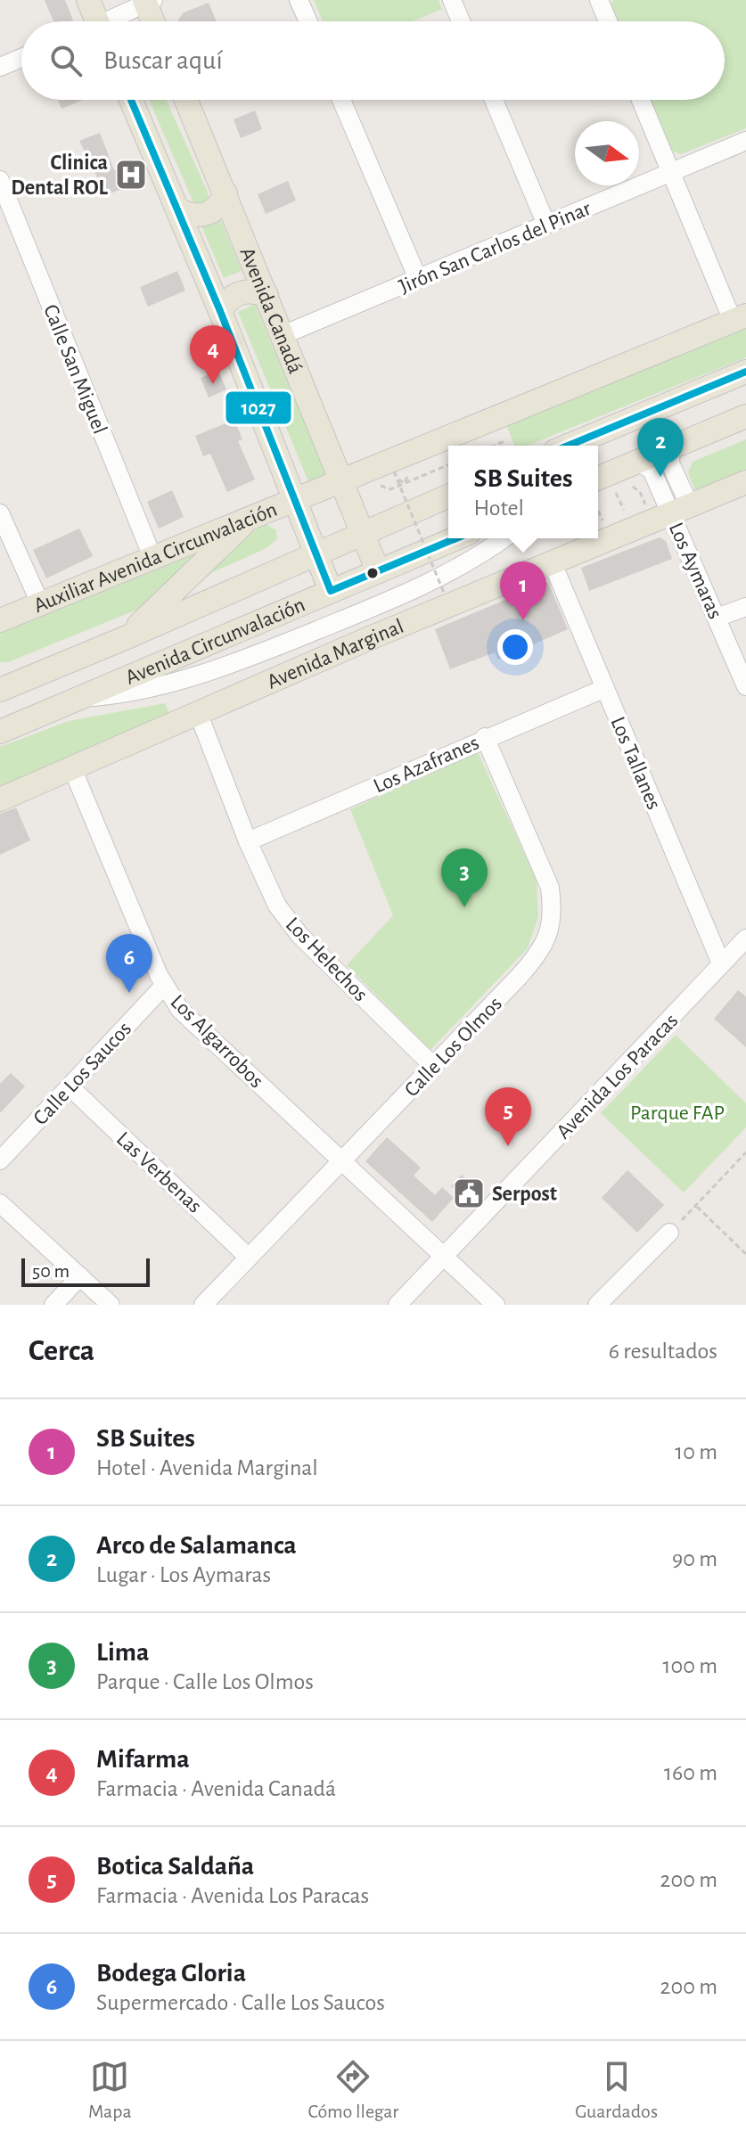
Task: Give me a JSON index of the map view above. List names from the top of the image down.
{
  "streets": {
    "main road": [
      "Avenida Canadá",
      "Auxiliar Avenida Circunvalación",
      "Avenida Circunvalación",
      "Avenida Marginal"
    ],
    "street": [
      "Jirón San Carlos del Pinar",
      "Calle San Miguel",
      "Los Aymaras",
      "Los Tallanes",
      "Los Azafranes",
      "Los Helechos",
      "Los Algarrobos",
      "Calle Los Olmos",
      "Calle Los Saucos",
      "Avenida Los Paracas",
      "Las Verbenas"
    ]
  },
  "crossings": [
    ["Jirón San Carlos del Pinar", "Avenida Canadá"],
    ["Avenida Canadá", "Auxiliar Avenida Circunvalación"],
    ["Avenida Canadá", "Avenida Circunvalación"],
    ["Calle San Miguel", "Auxiliar Avenida Circunvalación"],
    ["Los Aymaras", "Avenida Marginal"],
    ["Avenida Marginal", "Los Tallanes"],
    ["Avenida Marginal", "Los Helechos"],
    ["Avenida Marginal", "Los Algarrobos"],
    ["Los Tallanes", "Los Azafranes"],
    ["Los Tallanes", "Avenida Los Paracas"],
    ["Los Azafranes", "Los Helechos"],
    ["Los Azafranes", "Calle Los Olmos"],
    ["Los Helechos", "Calle Los Olmos"],
    ["Los Algarrobos", "Calle Los Olmos"],
    ["Los Algarrobos", "Calle Los Saucos"],
    ["Los Algarrobos", "Avenida Los Paracas"],
    ["Calle Los Olmos", "Las Verbenas"],
    ["Calle Los Saucos", "Las Verbenas"]
  ],
  "parks": ["Parque FAP"],
  "places": {
    "hospital": ["Clinica Dental ROL"],
    "public building": ["Serpost"]
  },
  "lines": ["transit line 1027"],
  "scale_bar": "50 m",
  "north": "right",
  "page": {
    "search": "Buscar aquí",
    "pins": [
      "4",
      "2",
      "1",
      "3",
      "6",
      "5"
    ],
    "popup": ["SB Suites", "Hotel"],
    "scale": "50 m",
    "heading": ["Cerca", "6 resultados"],
    "list": [
      {
        "mark": "1",
        "name": "SB Suites",
        "note": "Hotel · Avenida Marginal",
        "value": "10 m"
      },
      {
        "mark": "2",
        "name": "Arco de Salamanca",
        "note": "Lugar · Los Aymaras",
        "value": "90 m"
      },
      {
        "mark": "3",
        "name": "Lima",
        "note": "Parque · Calle Los Olmos",
        "value": "100 m"
      },
      {
        "mark": "4",
        "name": "Mifarma",
        "note": "Farmacia · Avenida Canadá",
        "value": "160 m"
      },
      {
        "mark": "5",
        "name": "Botica Saldaña",
        "note": "Farmacia · Avenida Los Paracas",
        "value": "200 m"
      },
      {
        "mark": "6",
        "name": "Bodega Gloria",
        "note": "Supermercado · Calle Los Saucos",
        "value": "200 m"
      }
    ],
    "nav": ["Mapa", "Cómo llegar", "Guardados"]
  }
}
